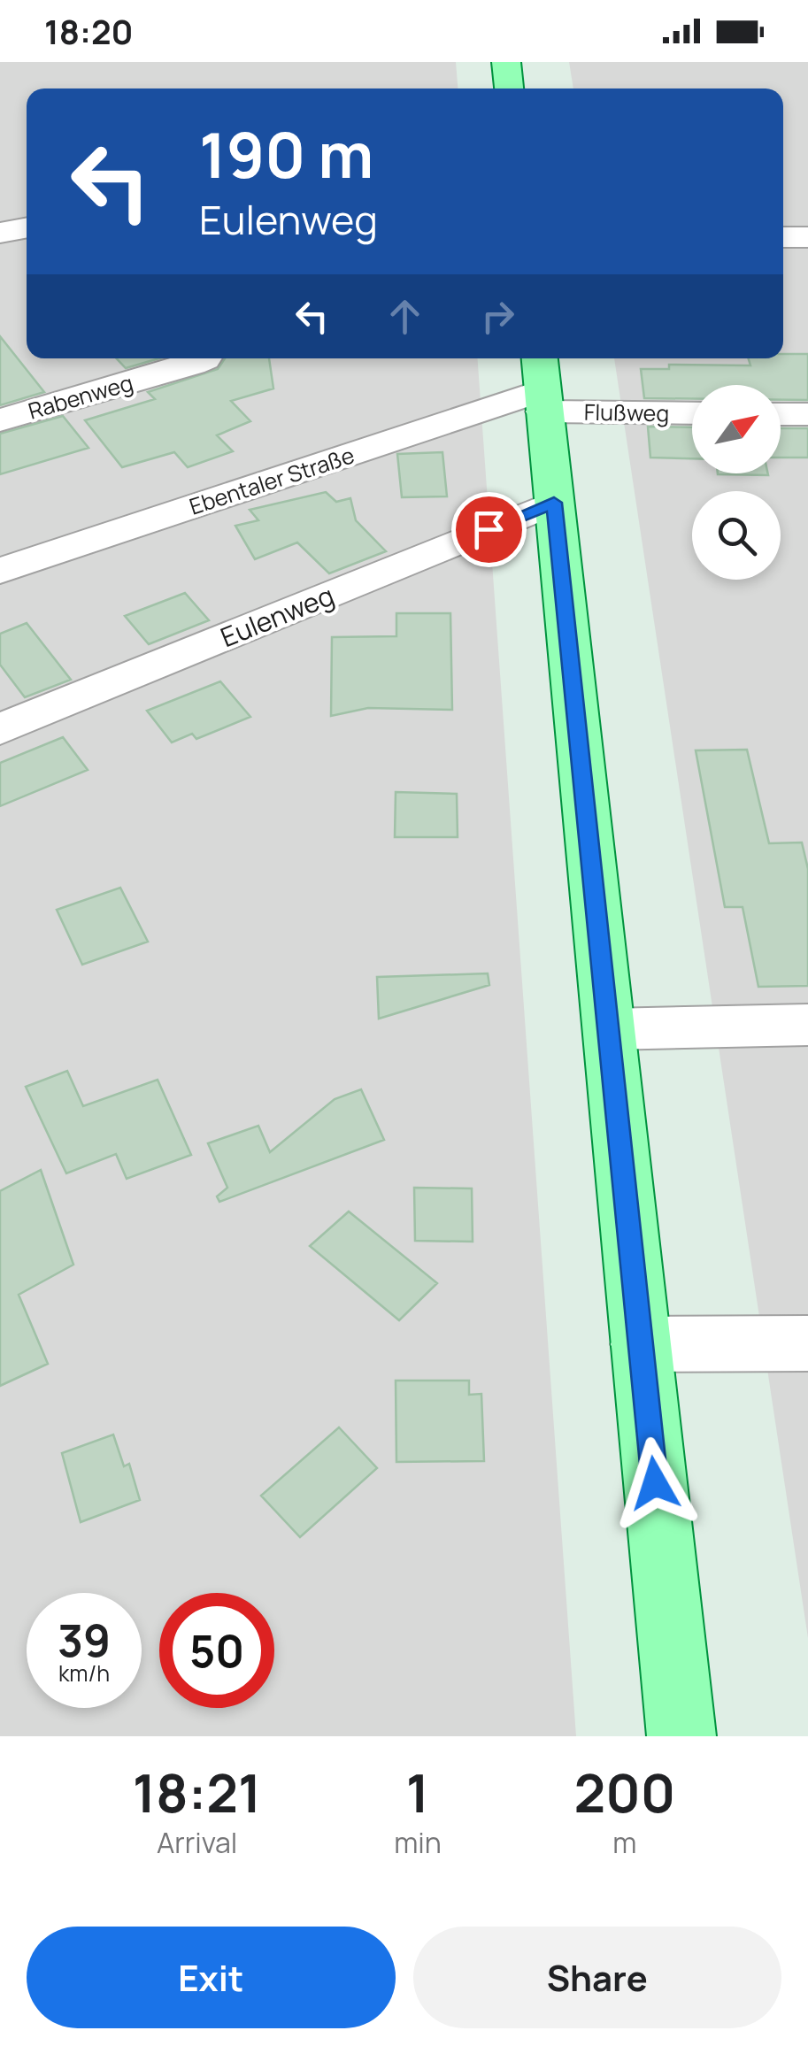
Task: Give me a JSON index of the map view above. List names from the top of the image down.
{
  "streets": {
    "street": [
      "Rabenweg",
      "Flußweg",
      "Ebentaler Straße",
      "Eulenweg"
    ]
  },
  "crossings": [
    ["Flußweg", "Ebentaler Straße"]
  ],
  "north": "top right",
  "page": {
    "status": "18:20",
    "turn": ["190 m", "Eulenweg"],
    "speed": "39 km/h",
    "limit": "50",
    "eta": [
      "18:21",
      "Arrival",
      "1",
      "min",
      "200",
      "m"
    ],
    "buttons": ["Exit", "Share"]
  }
}
